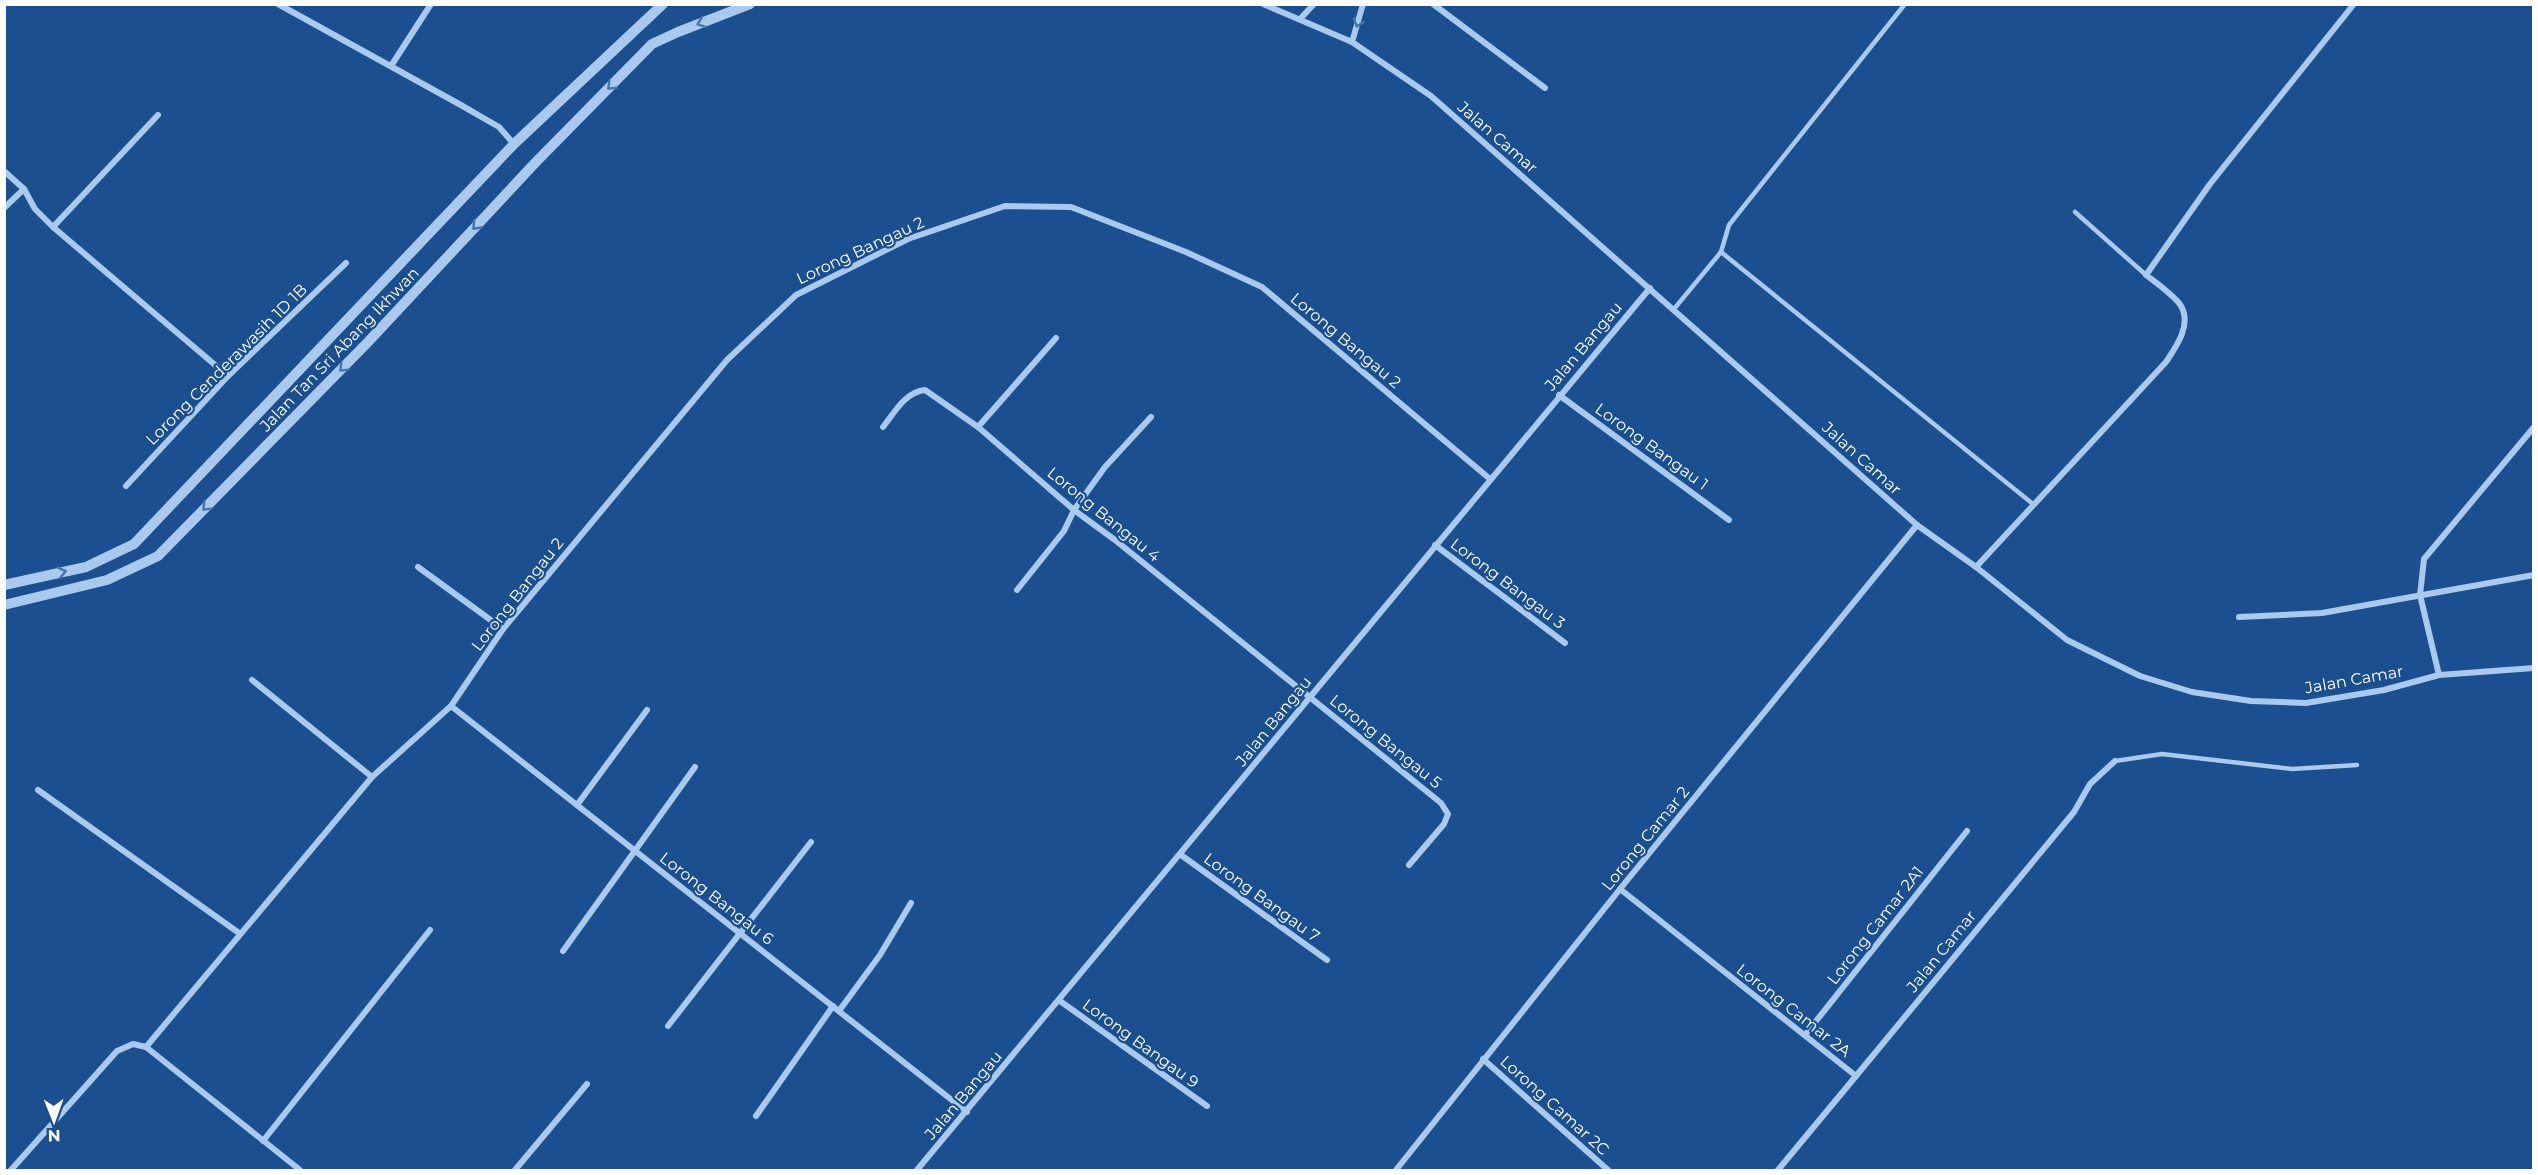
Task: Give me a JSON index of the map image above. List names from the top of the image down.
{
  "streets": {
    "street": [
      "Jalan Camar",
      "Lorong Bangau 2",
      "Jalan Bangau",
      "Jalan Tan Sri Abang Ikhwan",
      "Lorong Cenderawasih 1D 1B",
      "Lorong Bangau 1",
      "Lorong Bangau 4",
      "Lorong Bangau 3",
      "Lorong Bangau 5",
      "Lorong Camar 2",
      "Lorong Bangau 7",
      "Lorong Bangau 6",
      "Lorong Camar 2A1",
      "Lorong Camar 2A",
      "Lorong Bangau 9",
      "Lorong Camar 2C"
    ]
  },
  "crossings": [
    ["Jalan Camar", "Jalan Bangau"],
    ["Jalan Camar", "Lorong Camar 2"],
    ["Jalan Camar", "Lorong Camar 2A"],
    ["Lorong Bangau 2", "Jalan Bangau"],
    ["Lorong Bangau 2", "Lorong Bangau 6"],
    ["Jalan Bangau", "Lorong Bangau 1"],
    ["Jalan Bangau", "Lorong Bangau 4"],
    ["Jalan Bangau", "Lorong Bangau 3"],
    ["Jalan Bangau", "Lorong Bangau 5"],
    ["Jalan Bangau", "Lorong Bangau 7"],
    ["Jalan Bangau", "Lorong Bangau 6"],
    ["Jalan Bangau", "Lorong Bangau 9"],
    ["Lorong Bangau 4", "Lorong Bangau 5"],
    ["Lorong Camar 2", "Lorong Camar 2A"],
    ["Lorong Camar 2", "Lorong Camar 2C"],
    ["Lorong Camar 2A1", "Lorong Camar 2A"]
  ],
  "north": "bottom"
}
